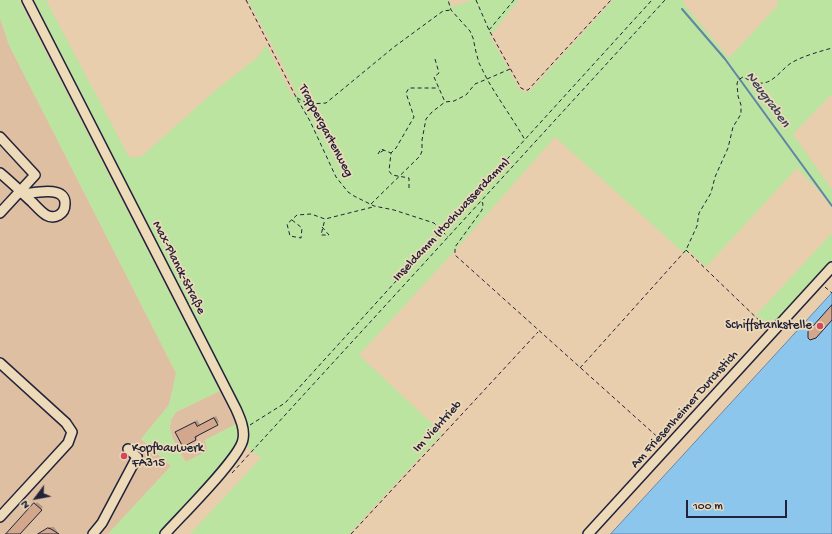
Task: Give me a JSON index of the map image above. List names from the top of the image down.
{
  "streets": {
    "street": ["Max-Planck-Straße", "Am Friesenheimer Durchstich"],
    "path": ["Trappergartenweg", "Inseldamm (Hochwasserdamm)", "Im Viehtrieb"]
  },
  "crossings": [
    ["Trappergartenweg", "Inseldamm (Hochwasserdamm)"]
  ],
  "water": ["Neugraben"],
  "places": ["Schiffstankstelle", "Kopfbauwerk FA315"],
  "scale_bar": "100 m",
  "north": "bottom left"
}
